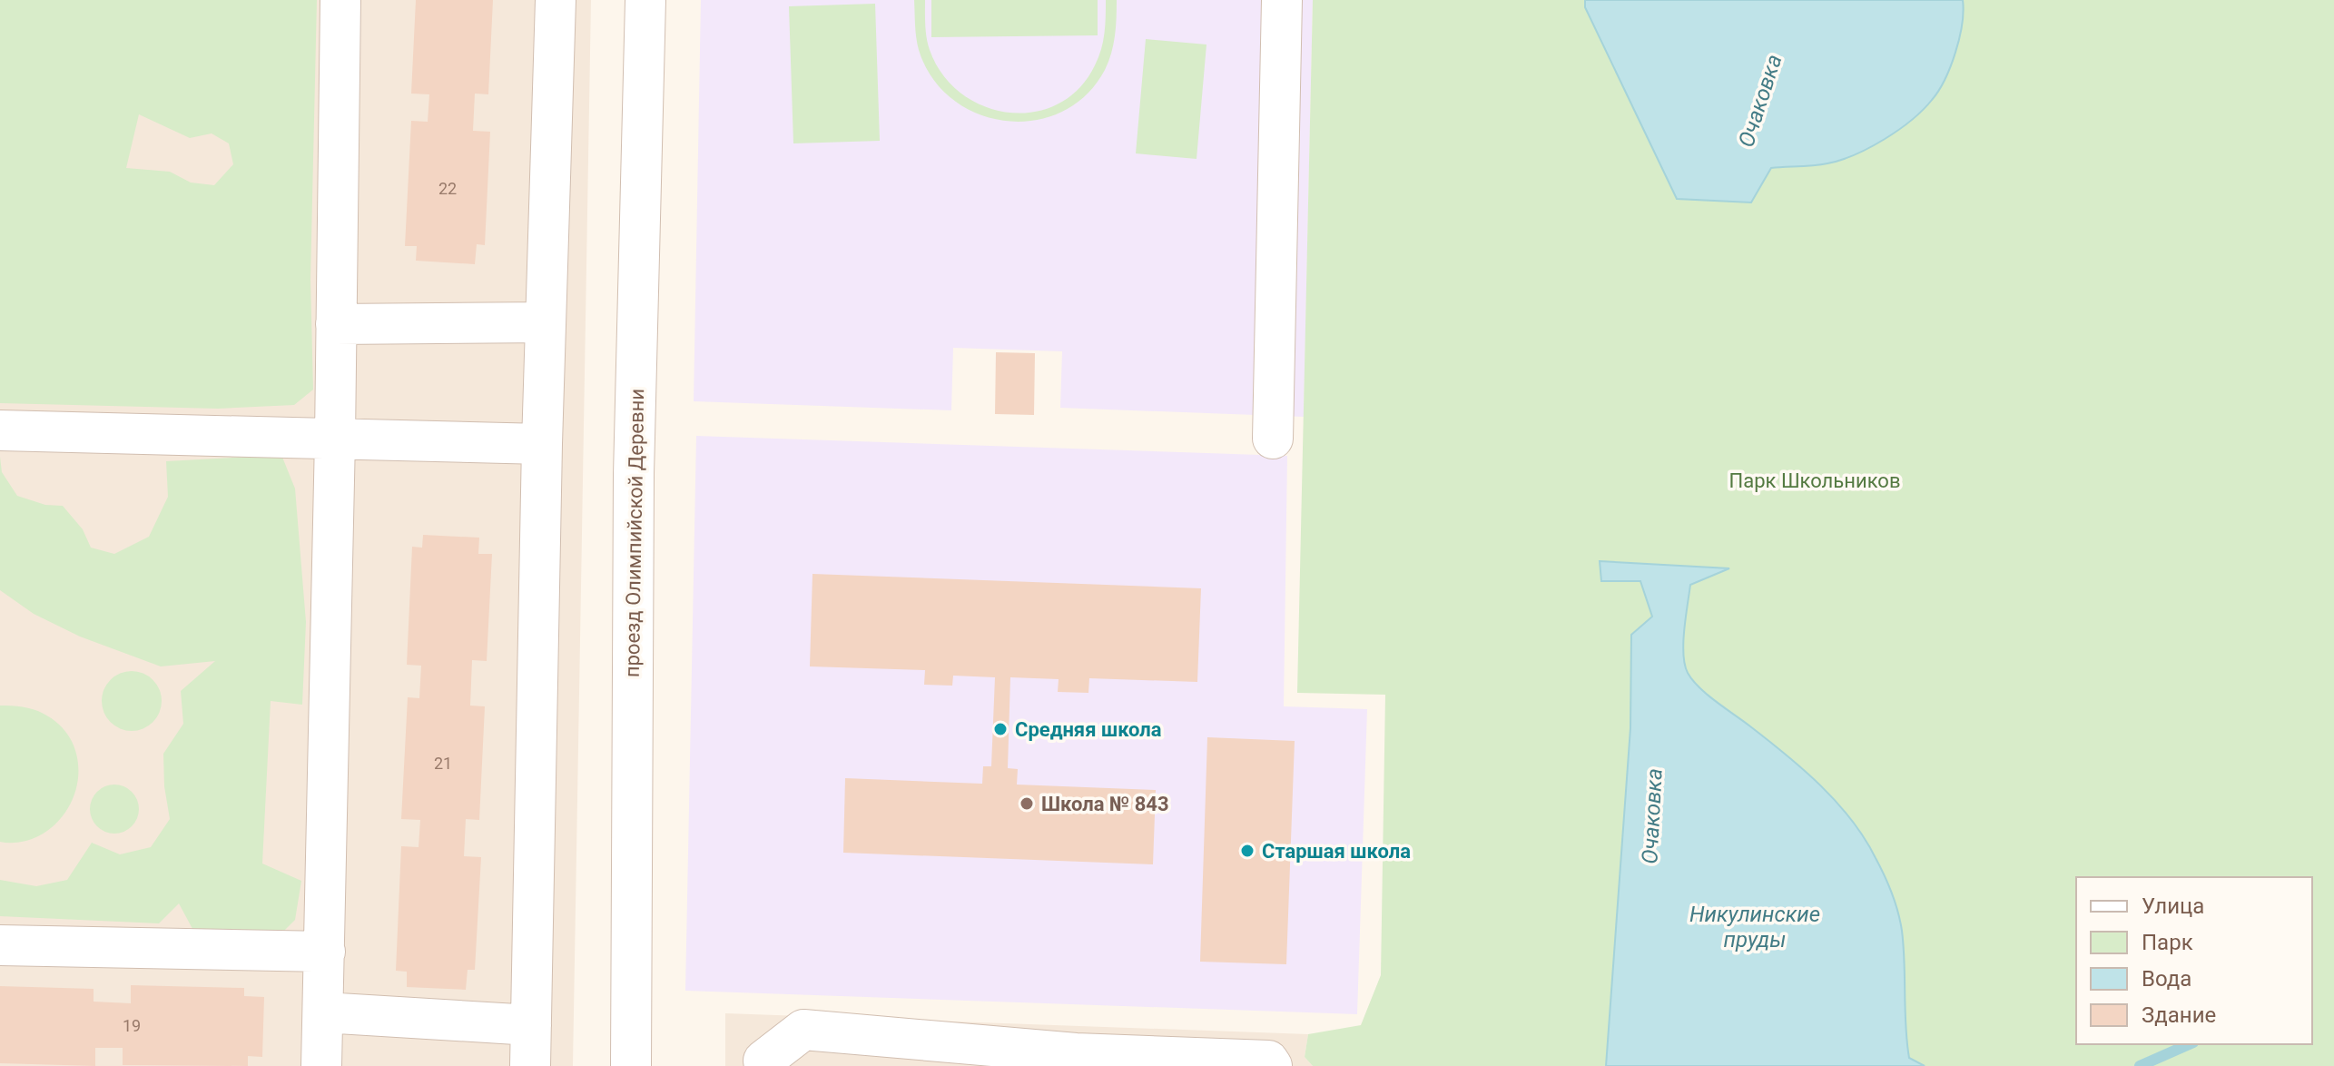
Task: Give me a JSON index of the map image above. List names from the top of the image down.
{
  "streets": {
    "street": ["проезд Олимпийской Деревни"]
  },
  "water": ["Очаковка", "Никулинские пруды"],
  "parks": ["Парк Школьников"],
  "places": ["Средняя школа", "Школа № 843", "Старшая школа"],
  "house_numbers": ["22", "21", "19"],
  "legend": [
    "Улица",
    "Парк",
    "Вода",
    "Здание"
  ]
}
